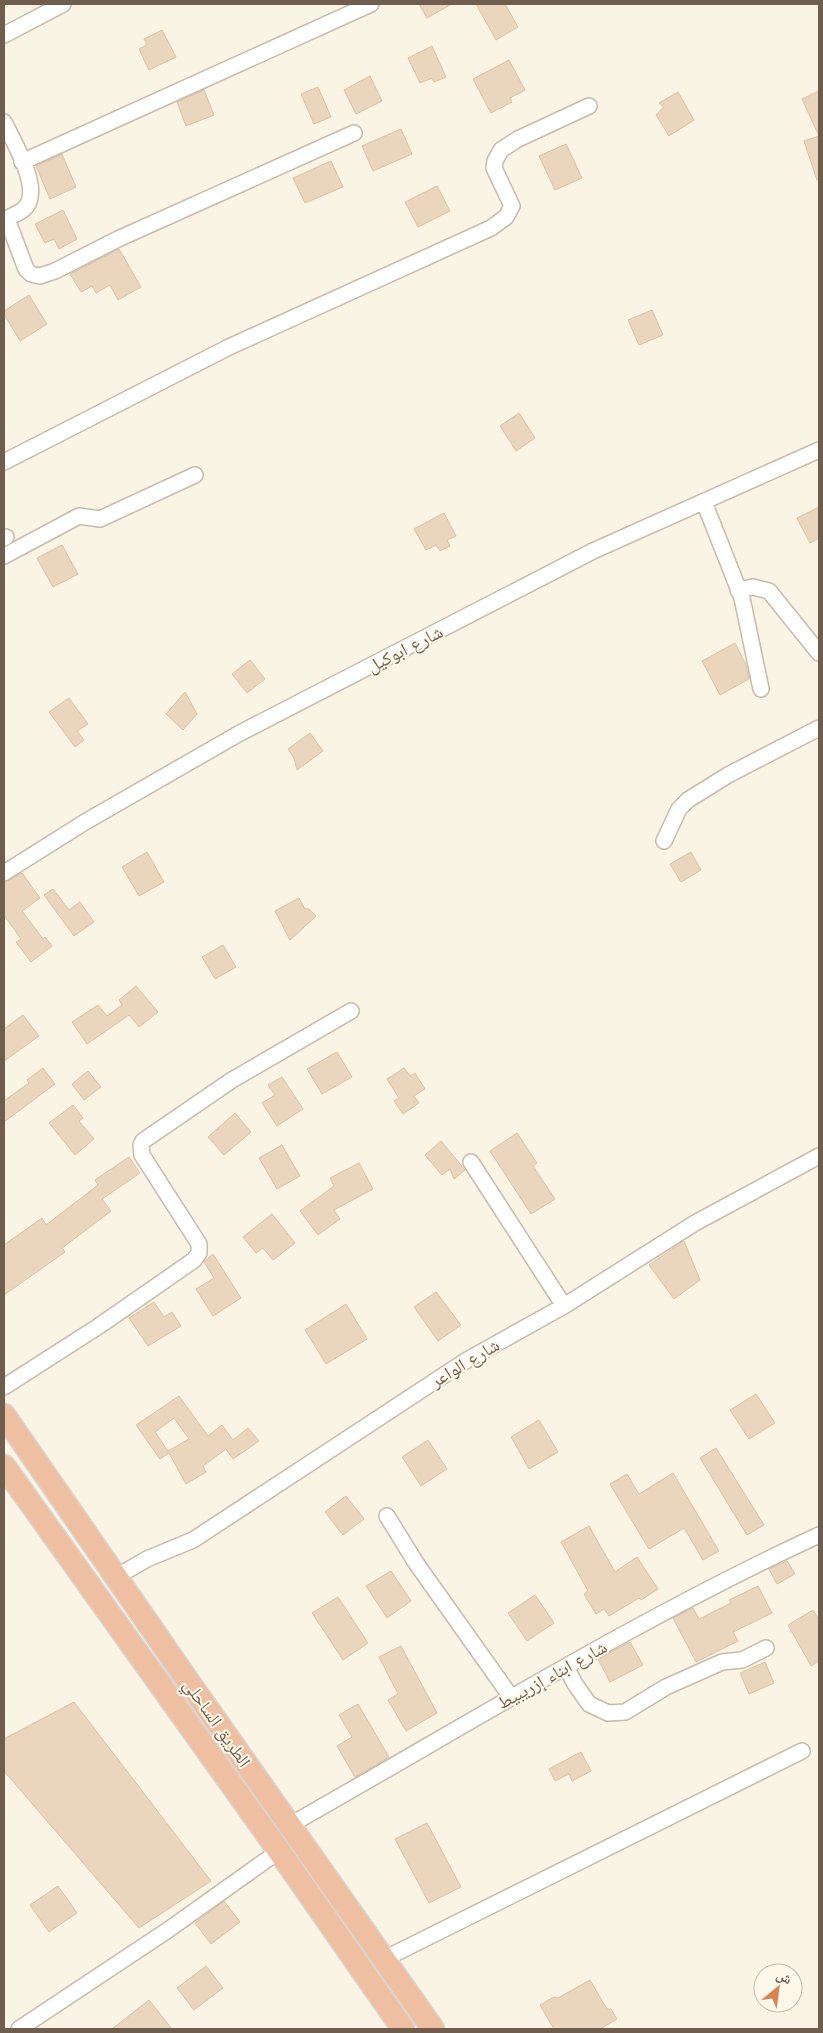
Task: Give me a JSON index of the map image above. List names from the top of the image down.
{
  "streets": {
    "highway": ["الطريق الساحلي"],
    "street": ["شارع ابوكيل", "شارع الواعر", "شارع ابناء إزريبيط"]
  },
  "crossings": [
    ["شارع الواعر", "الطريق الساحلي"],
    ["شارع ابناء إزريبيط", "الطريق الساحلي"]
  ],
  "north": "top right"
}
